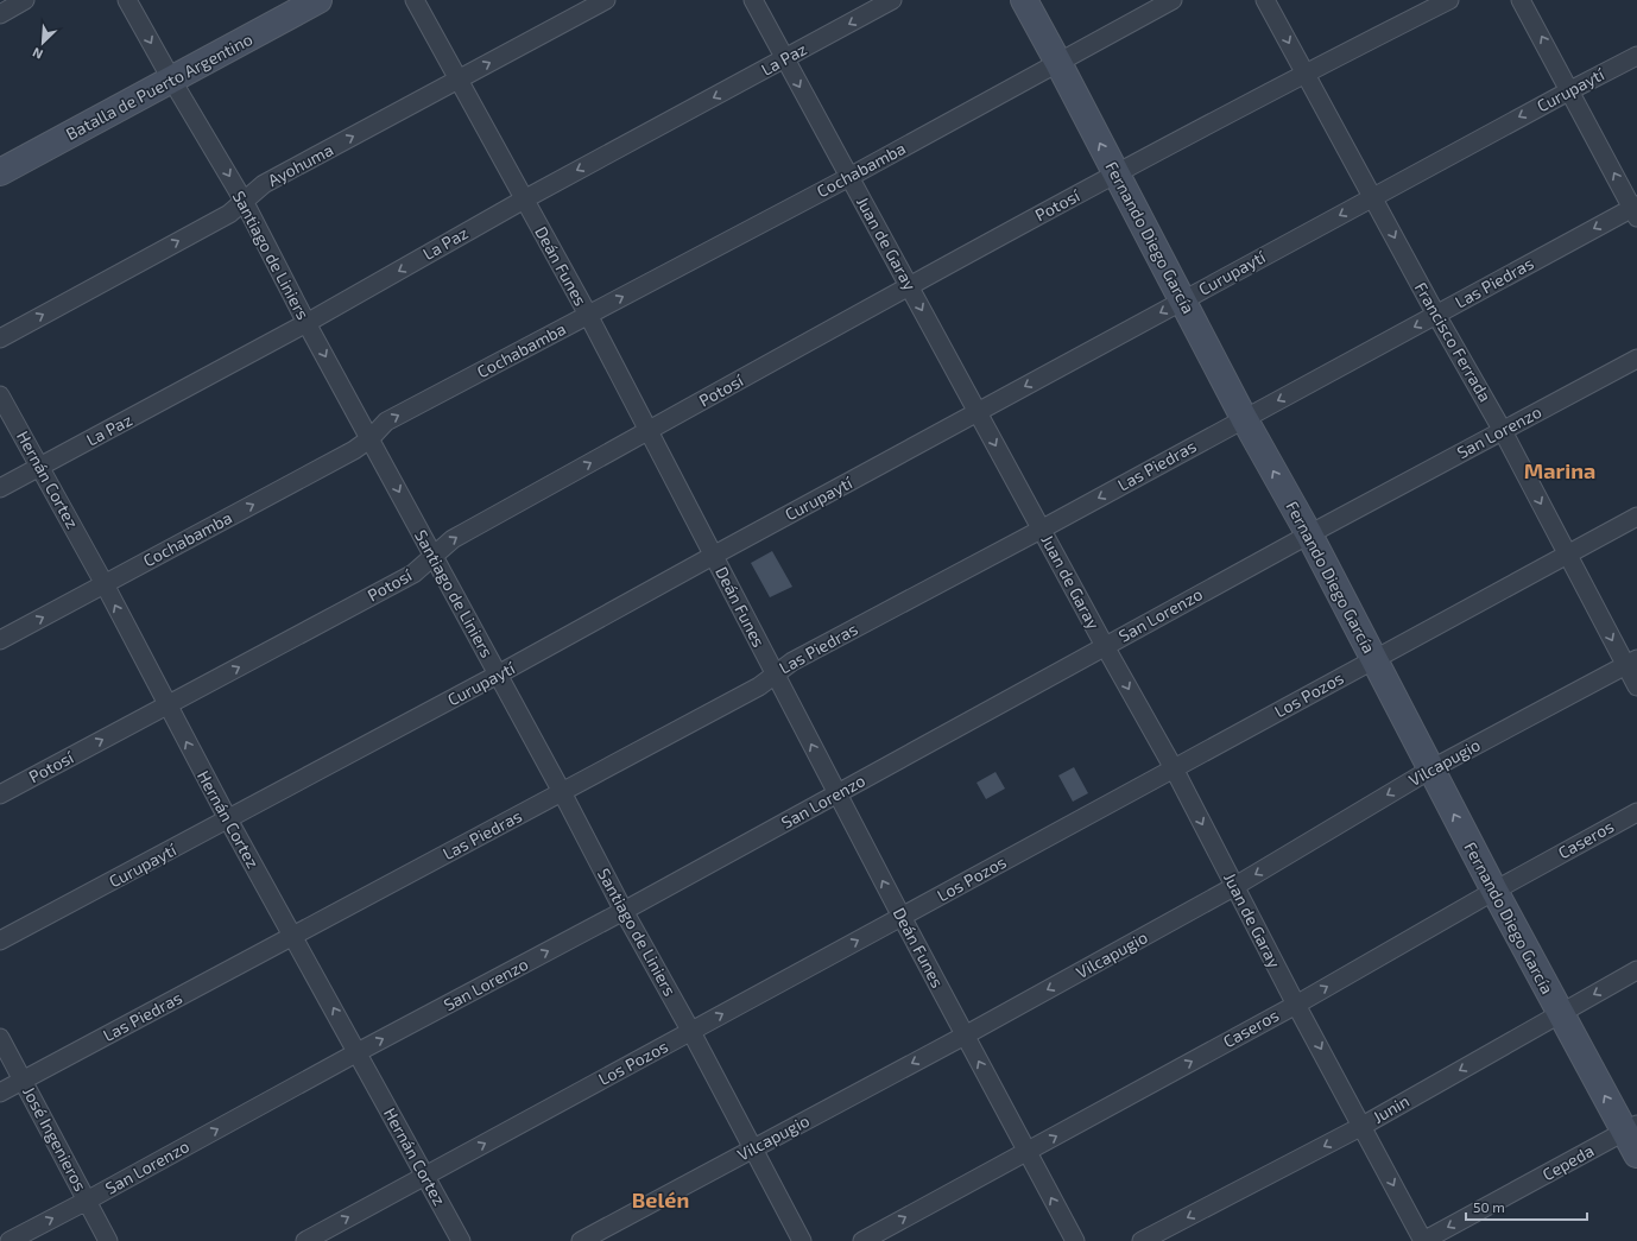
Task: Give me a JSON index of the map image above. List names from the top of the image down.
{
  "streets": {
    "main road": ["Batalla de Puerto Argentino", "Fernando Diego García"],
    "street": [
      "La Paz",
      "Curupaytí",
      "Ayohuma",
      "Cochabamba",
      "Potosí",
      "Juan de Garay",
      "Santiago de Liniers",
      "Deán Funes",
      "Las Piedras",
      "Francisco Ferrada",
      "San Lorenzo",
      "Hernán Cortez",
      "Los Pozos",
      "Vilcapugio",
      "Caseros",
      "Junin",
      "José Ingenieros",
      "Cepeda"
    ]
  },
  "crossings": [
    ["La Paz", "Juan de Garay"],
    ["La Paz", "Santiago de Liniers"],
    ["La Paz", "Deán Funes"],
    ["La Paz", "Hernán Cortez"],
    ["Batalla de Puerto Argentino", "Santiago de Liniers"],
    ["Curupaytí", "Fernando Diego García"],
    ["Curupaytí", "Juan de Garay"],
    ["Curupaytí", "Santiago de Liniers"],
    ["Curupaytí", "Deán Funes"],
    ["Curupaytí", "Francisco Ferrada"],
    ["Curupaytí", "Hernán Cortez"],
    ["Ayohuma", "Santiago de Liniers"],
    ["Ayohuma", "Deán Funes"],
    ["Cochabamba", "Fernando Diego García"],
    ["Cochabamba", "Juan de Garay"],
    ["Cochabamba", "Santiago de Liniers"],
    ["Cochabamba", "Deán Funes"],
    ["Cochabamba", "Hernán Cortez"],
    ["Potosí", "Fernando Diego García"],
    ["Potosí", "Juan de Garay"],
    ["Potosí", "Santiago de Liniers"],
    ["Potosí", "Deán Funes"],
    ["Potosí", "Francisco Ferrada"],
    ["Potosí", "Hernán Cortez"],
    ["Fernando Diego García", "Las Piedras"],
    ["Fernando Diego García", "San Lorenzo"],
    ["Fernando Diego García", "Los Pozos"],
    ["Fernando Diego García", "Vilcapugio"],
    ["Fernando Diego García", "Caseros"],
    ["Fernando Diego García", "Junin"],
    ["Fernando Diego García", "Cepeda"],
    ["Juan de Garay", "Las Piedras"],
    ["Juan de Garay", "San Lorenzo"],
    ["Juan de Garay", "Los Pozos"],
    ["Juan de Garay", "Vilcapugio"],
    ["Juan de Garay", "Caseros"],
    ["Juan de Garay", "Junin"],
    ["Juan de Garay", "Cepeda"],
    ["Santiago de Liniers", "Las Piedras"],
    ["Santiago de Liniers", "San Lorenzo"],
    ["Santiago de Liniers", "Los Pozos"],
    ["Santiago de Liniers", "Vilcapugio"],
    ["Deán Funes", "Las Piedras"],
    ["Deán Funes", "San Lorenzo"],
    ["Deán Funes", "Los Pozos"],
    ["Deán Funes", "Vilcapugio"],
    ["Deán Funes", "Caseros"],
    ["Las Piedras", "Francisco Ferrada"],
    ["Las Piedras", "Hernán Cortez"],
    ["Las Piedras", "José Ingenieros"],
    ["Francisco Ferrada", "San Lorenzo"],
    ["Francisco Ferrada", "Los Pozos"],
    ["Francisco Ferrada", "Vilcapugio"],
    ["San Lorenzo", "Hernán Cortez"],
    ["San Lorenzo", "José Ingenieros"],
    ["Hernán Cortez", "Los Pozos"]
  ],
  "one_way": [
    "La Paz",
    "Curupaytí",
    "Ayohuma",
    "Cochabamba",
    "Potosí",
    "Fernando Diego García",
    "Juan de Garay",
    "Santiago de Liniers",
    "Deán Funes",
    "Las Piedras",
    "Francisco Ferrada",
    "San Lorenzo",
    "Hernán Cortez",
    "Los Pozos",
    "Vilcapugio",
    "Caseros",
    "Junin",
    "Cepeda"
  ],
  "districts": ["Marina", "Belén"],
  "scale_bar": "50 m",
  "north": "bottom left"
}
